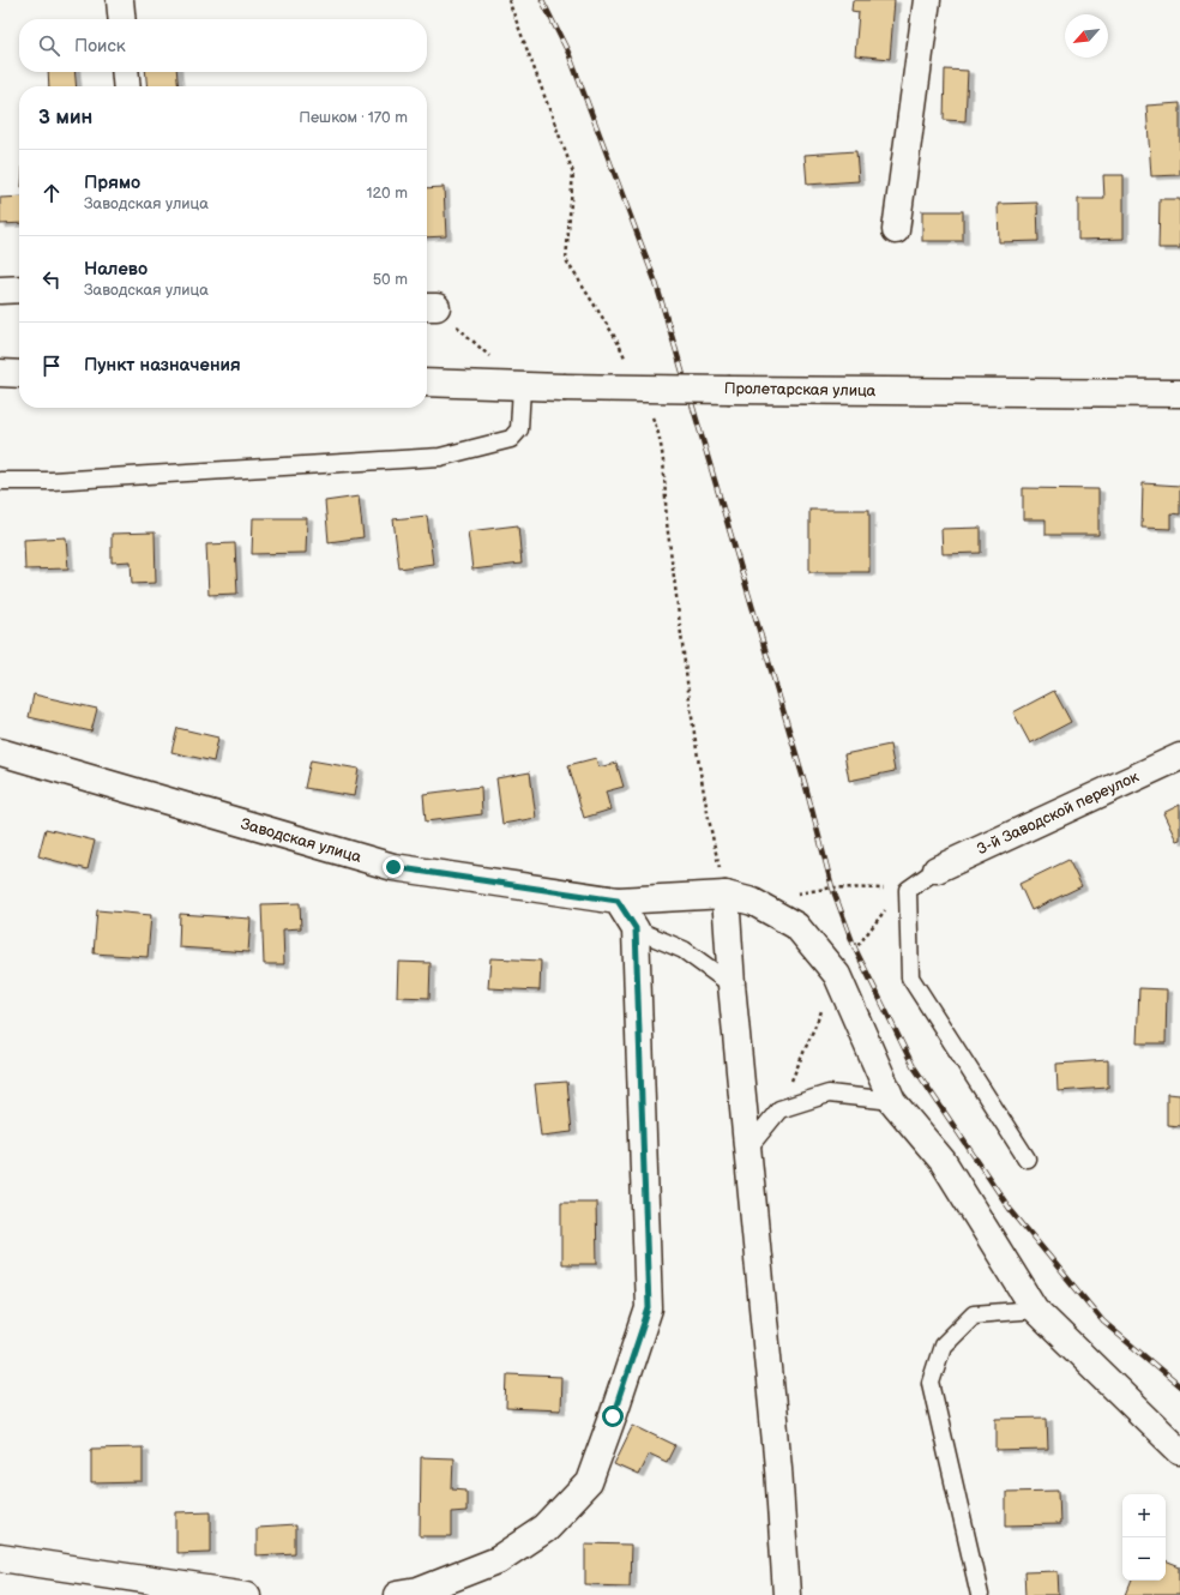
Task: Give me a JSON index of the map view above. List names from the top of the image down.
{
  "streets": {
    "street": ["Пролетарская улица", "3-й Заводской переулок", "Заводская улица"]
  },
  "north": "bottom left",
  "page": {
    "search": "Поиск",
    "heading": ["3 мин", "Пешком · 170 m"],
    "list": [
      ["Прямо", "Заводская улица", "120 m"],
      ["Налево", "Заводская улица", "50 m"],
      "Пункт назначения"
    ],
    "map_buttons": ["+", "−"]
  }
}
